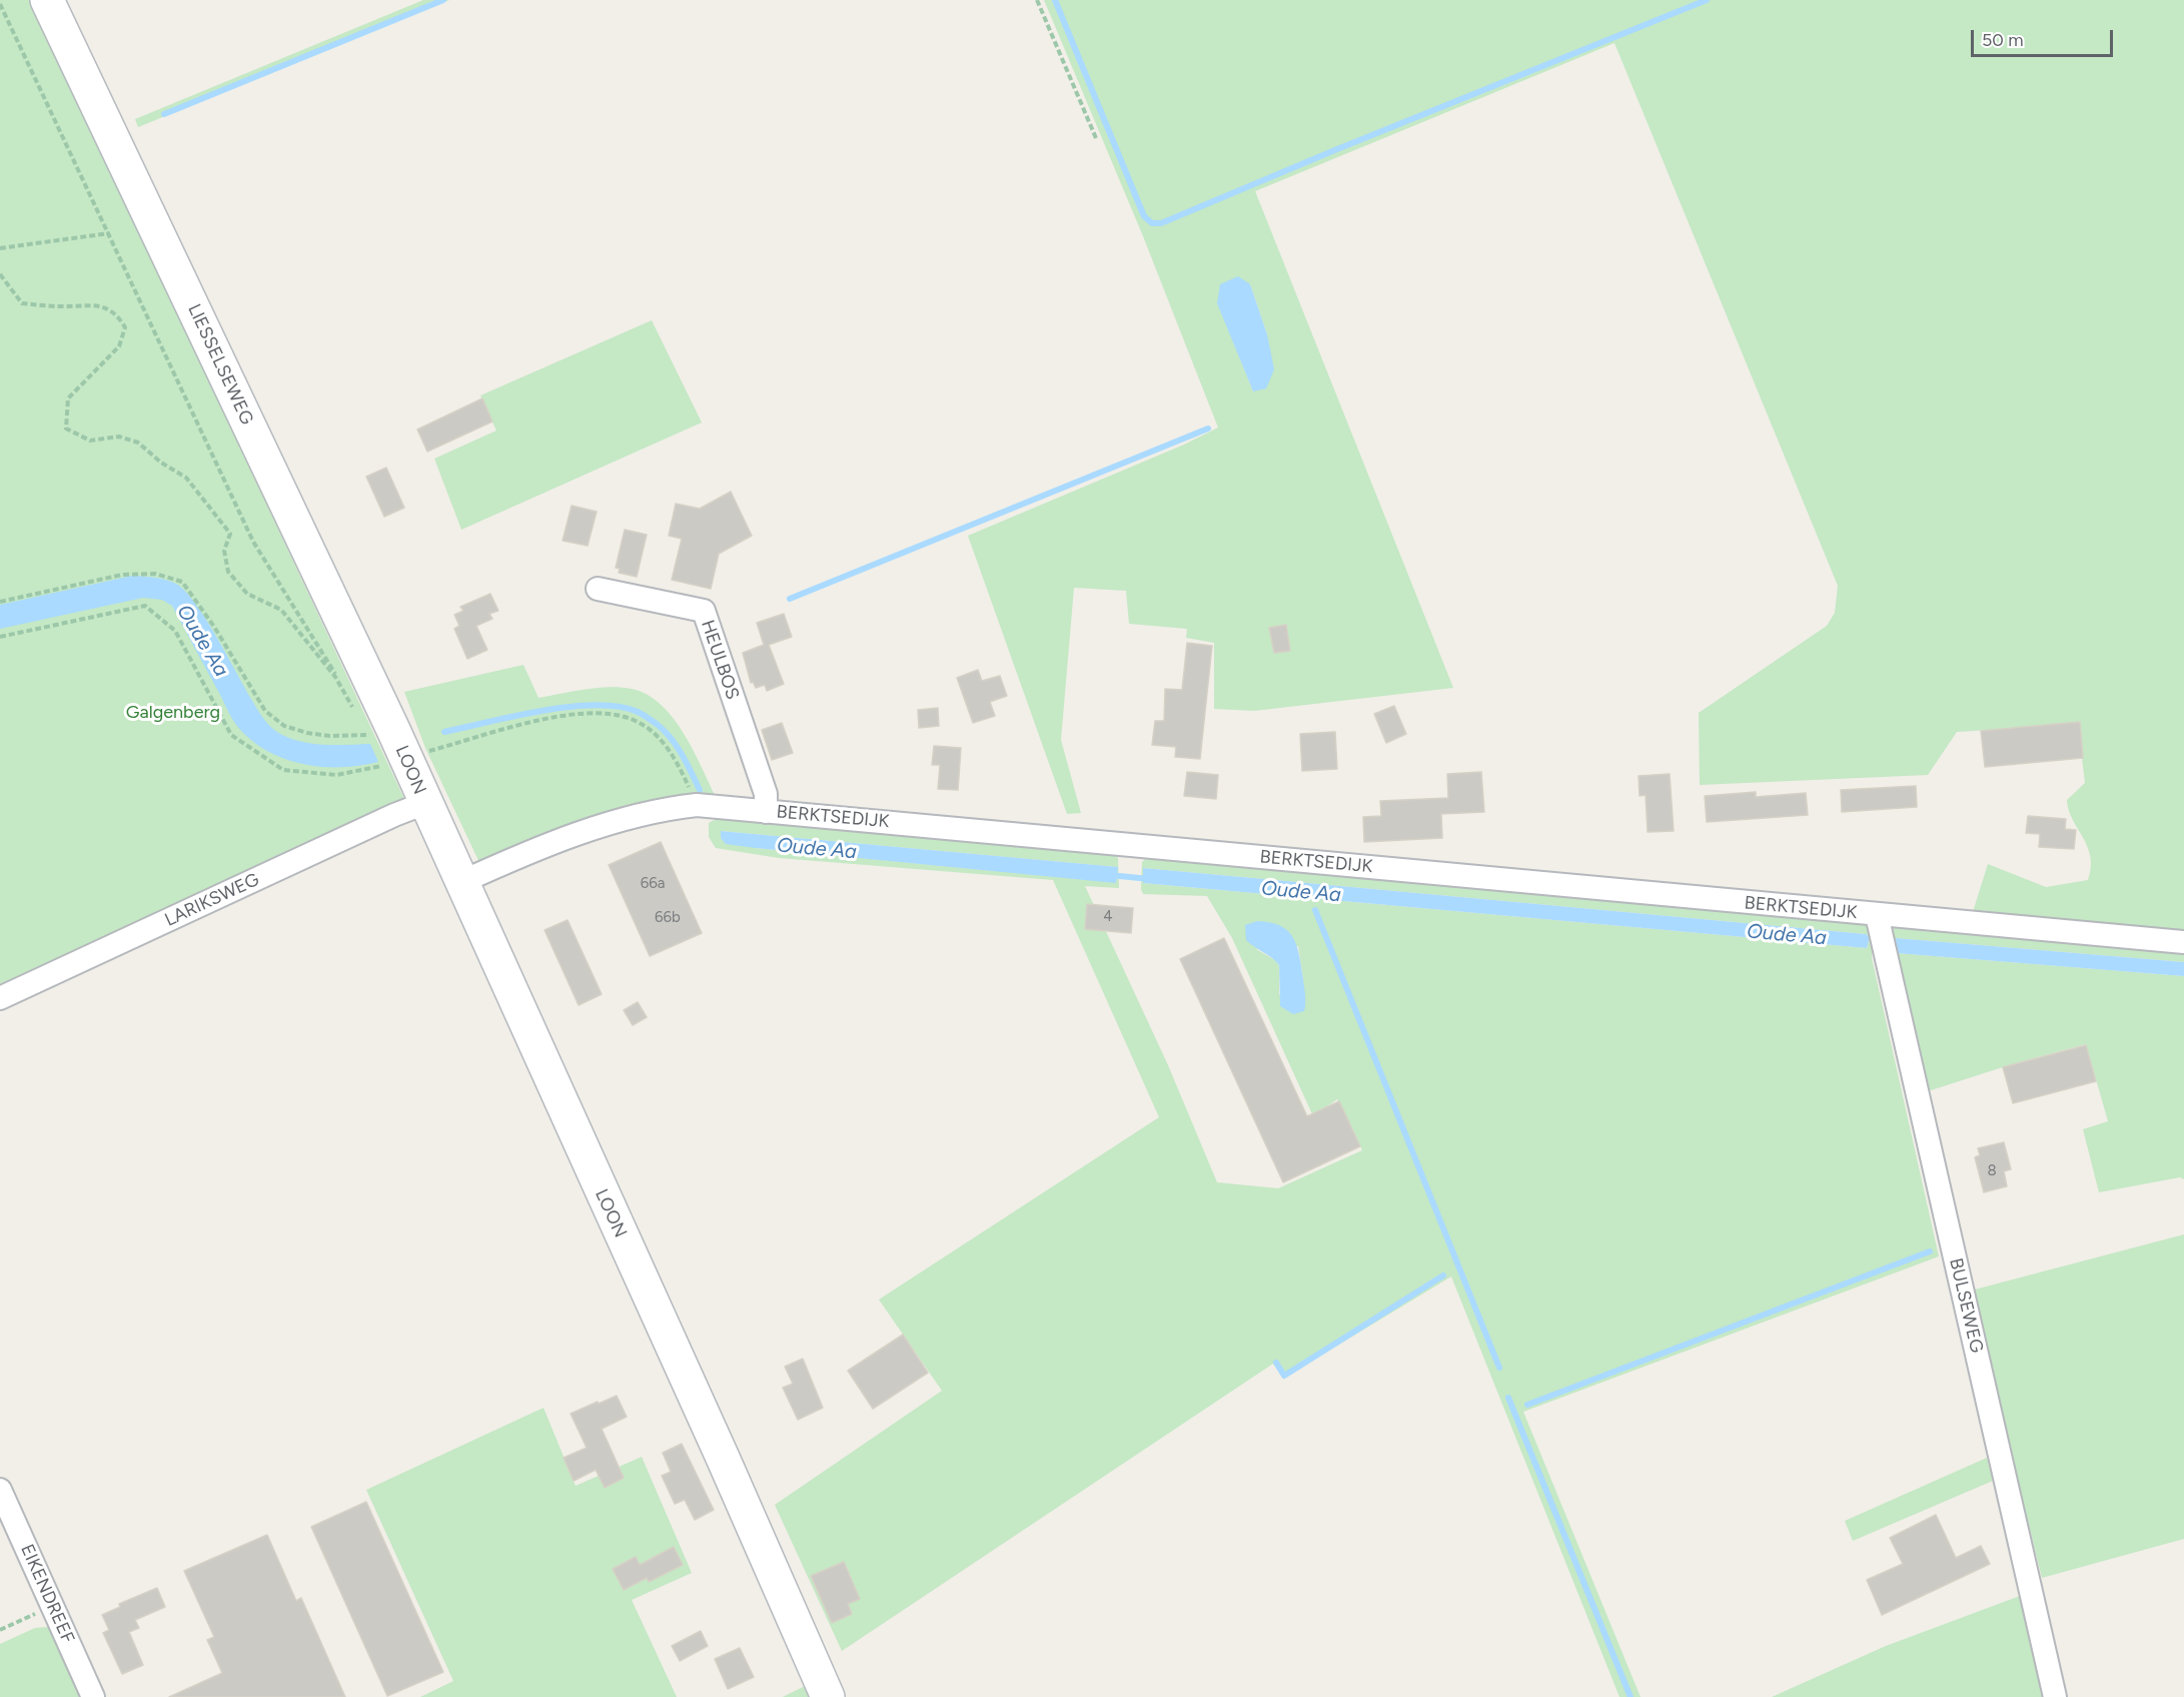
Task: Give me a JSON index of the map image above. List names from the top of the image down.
{
  "streets": {
    "main road": ["LIESSELSEWEG", "LOON"],
    "street": [
      "HEULBOS",
      "BERKTSEDIJK",
      "LARIKSWEG",
      "BULSEWEG",
      "EIKENDREEF"
    ]
  },
  "crossings": [
    ["LIESSELSEWEG", "LOON"],
    ["HEULBOS", "BERKTSEDIJK"],
    ["LOON", "BERKTSEDIJK"],
    ["LOON", "LARIKSWEG"],
    ["BERKTSEDIJK", "BULSEWEG"]
  ],
  "water": ["Oude Aa"],
  "parks": ["Galgenberg"],
  "house_numbers": [
    "66a",
    "4",
    "66b",
    "8"
  ],
  "scale_bar": "50 m"
}
